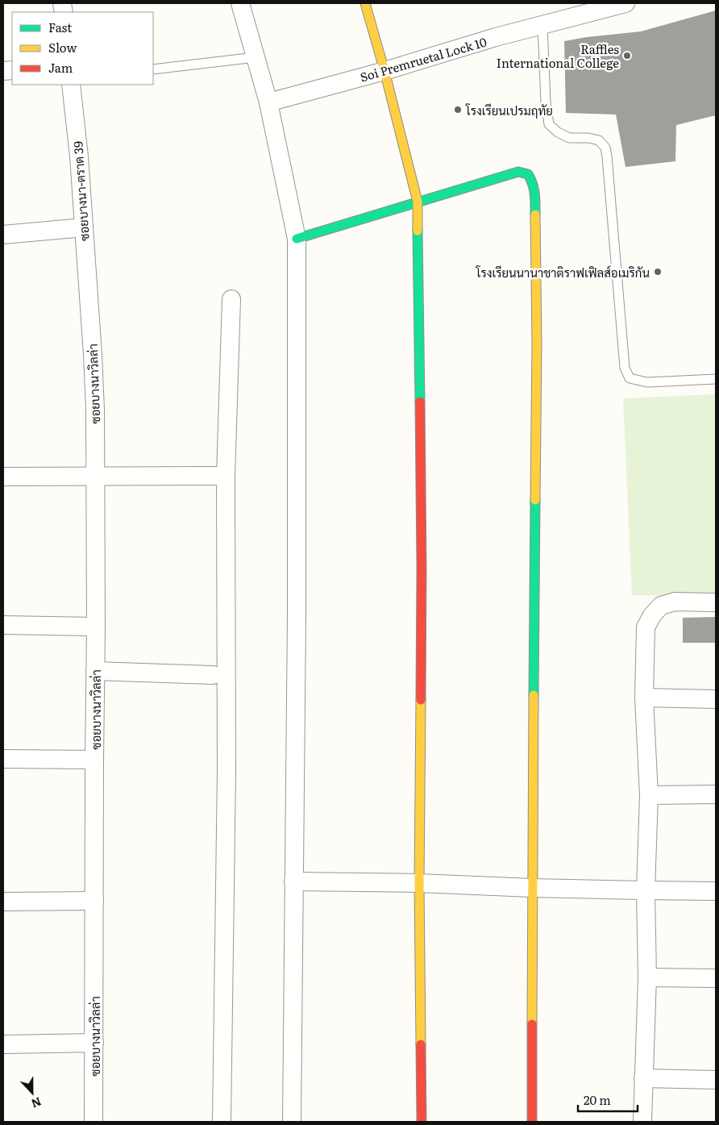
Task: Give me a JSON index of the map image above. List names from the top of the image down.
{
  "streets": {
    "street": ["Soi Premruetal Lock 10", "ซอยบางนา-ตราด 39", "ซอยบางนาวิลล่า"]
  },
  "crossings": [
    ["ซอยบางนา-ตราด 39", "ซอยบางนาวิลล่า"]
  ],
  "places": ["Raffles International College", "โรงเรียนเปรมฤทัย", "โรงเรียนนานาชาติราฟเฟิลส์อเมริกัน"],
  "legend": ["Fast", "Slow", "Jam"],
  "scale_bar": "20 m",
  "north": "bottom"
}
